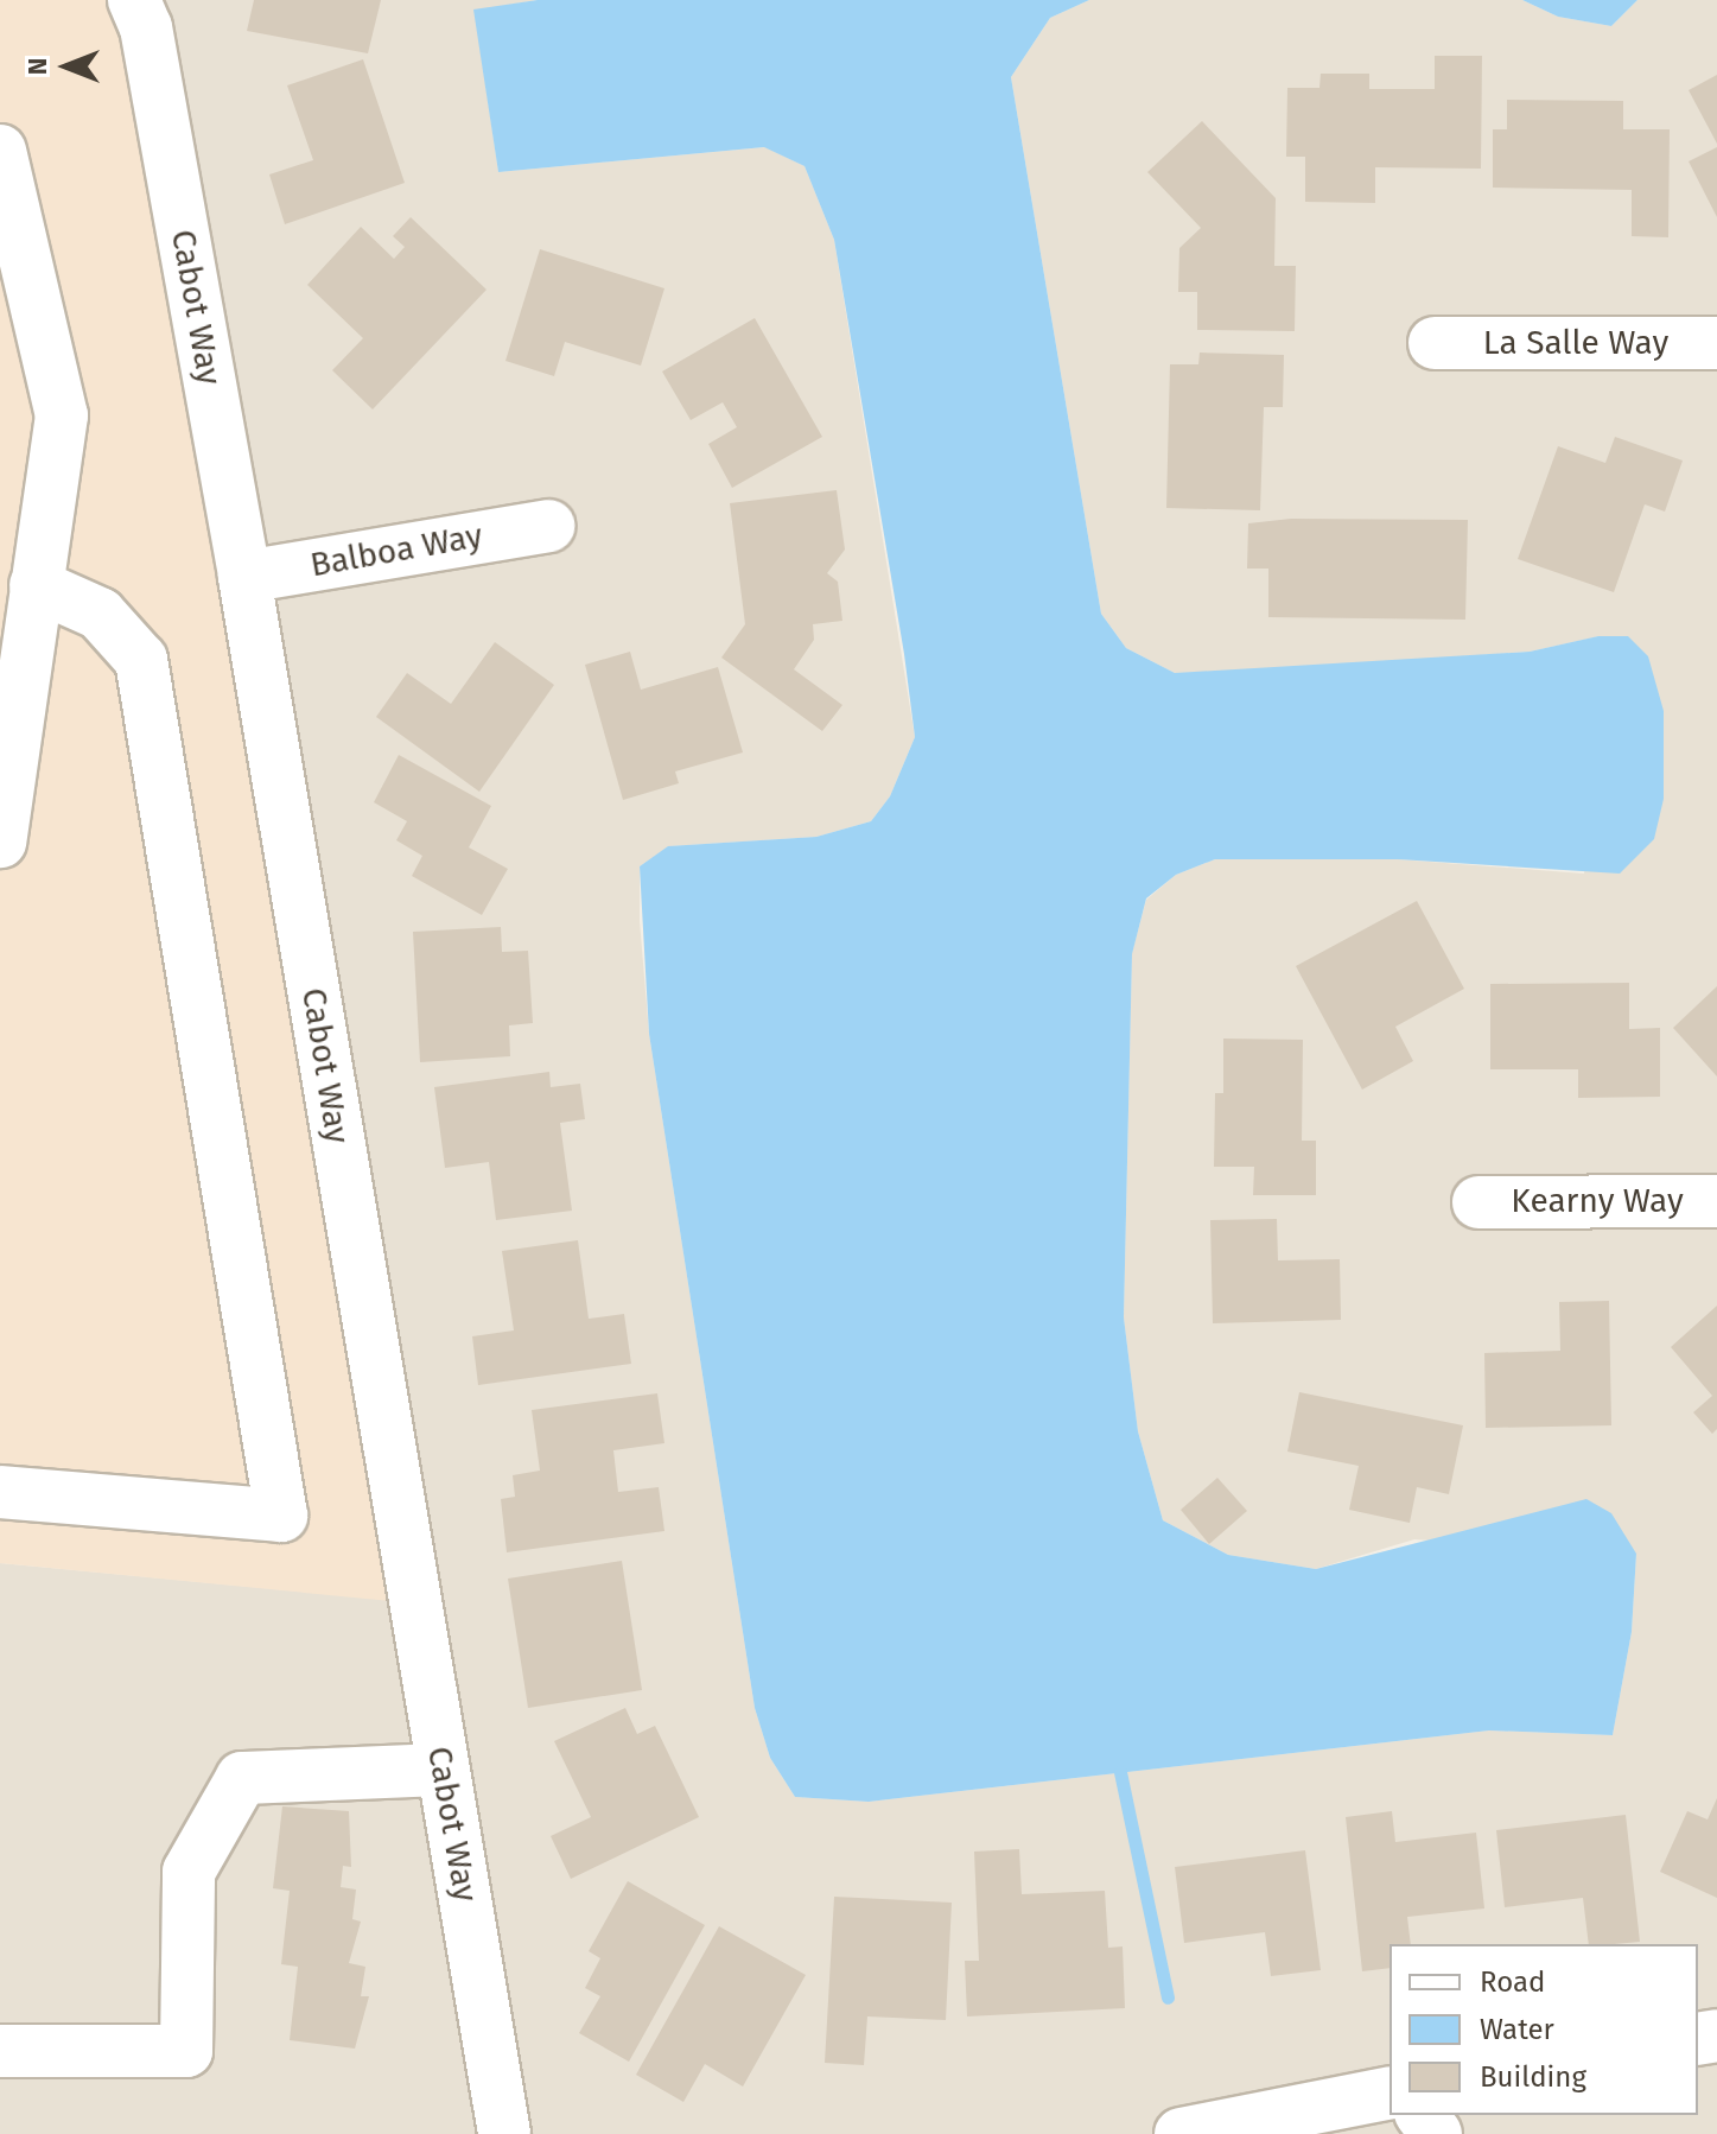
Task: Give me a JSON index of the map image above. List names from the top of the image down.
{
  "streets": {
    "street": [
      "Cabot Way",
      "La Salle Way",
      "Balboa Way",
      "Kearny Way"
    ]
  },
  "crossings": [
    ["Cabot Way", "Balboa Way"]
  ],
  "legend": ["Road", "Water", "Building"],
  "north": "left"
}
